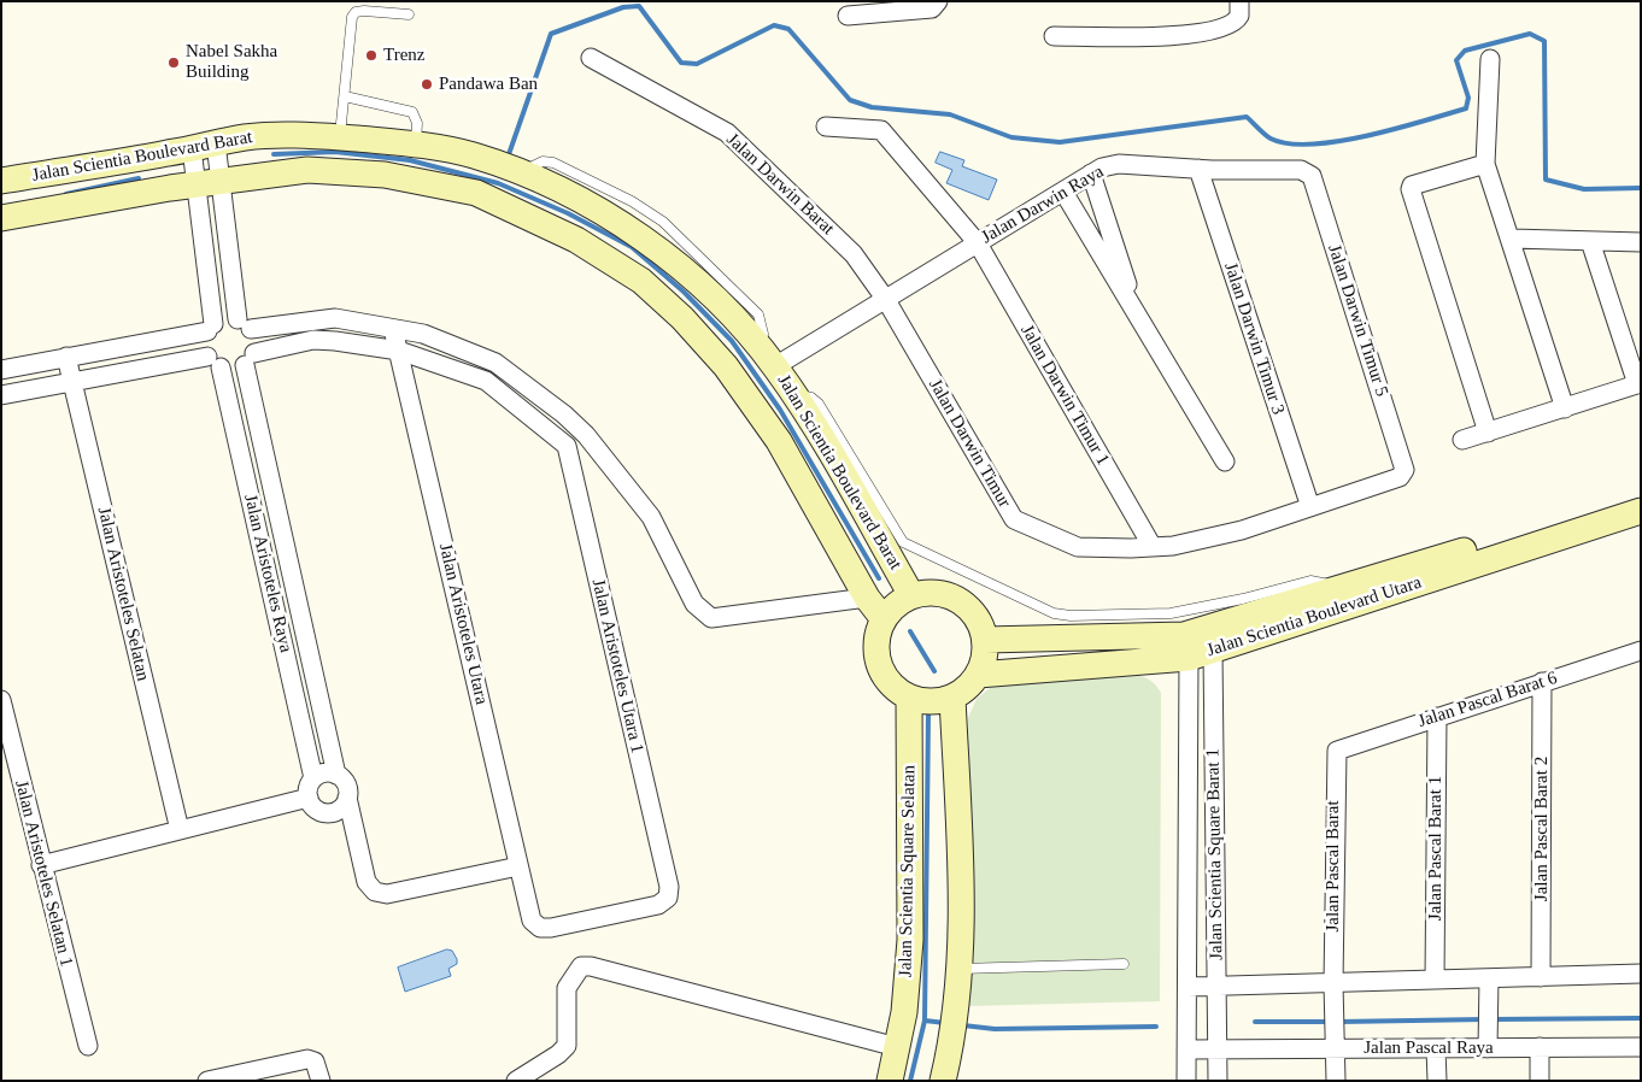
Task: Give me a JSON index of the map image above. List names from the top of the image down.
{
  "streets": {
    "street": [
      "Jalan Scientia Boulevard Barat",
      "Jalan Darwin Barat",
      "Jalan Darwin Raya",
      "Jalan Darwin Timur 5",
      "Jalan Darwin Timur 3",
      "Jalan Darwin Timur 1",
      "Jalan Darwin Timur",
      "Jalan Aristoteles Raya",
      "Jalan Aristoteles Selatan",
      "Jalan Scientia Boulevard Utara",
      "Jalan Aristoteles Utara",
      "Jalan Aristoteles Utara 1",
      "Jalan Pascal Barat 6",
      "Jalan Pascal Barat 2",
      "Jalan Pascal Barat 1",
      "Jalan Scientia Square Barat 1",
      "Jalan Pascal Barat",
      "Jalan Scientia Square Selatan",
      "Jalan Aristoteles Selatan 1",
      "Jalan Pascal Raya"
    ]
  },
  "crossings": [
    ["Jalan Scientia Boulevard Barat", "Jalan Darwin Raya"],
    ["Jalan Scientia Boulevard Barat", "Jalan Aristoteles Raya"],
    ["Jalan Scientia Boulevard Barat", "Jalan Scientia Boulevard Utara"],
    ["Jalan Scientia Boulevard Barat", "Jalan Scientia Square Selatan"],
    ["Jalan Darwin Barat", "Jalan Darwin Raya"],
    ["Jalan Darwin Barat", "Jalan Darwin Timur"],
    ["Jalan Darwin Raya", "Jalan Darwin Timur 5"],
    ["Jalan Darwin Raya", "Jalan Darwin Timur 3"],
    ["Jalan Darwin Raya", "Jalan Darwin Timur 1"],
    ["Jalan Darwin Raya", "Jalan Darwin Timur"],
    ["Jalan Darwin Timur 5", "Jalan Darwin Timur"],
    ["Jalan Darwin Timur 3", "Jalan Darwin Timur"],
    ["Jalan Darwin Timur 1", "Jalan Darwin Timur"],
    ["Jalan Aristoteles Raya", "Jalan Aristoteles Utara"],
    ["Jalan Scientia Boulevard Utara", "Jalan Scientia Square Barat 1"],
    ["Jalan Scientia Boulevard Utara", "Jalan Scientia Square Selatan"],
    ["Jalan Aristoteles Utara", "Jalan Aristoteles Utara 1"],
    ["Jalan Pascal Barat 6", "Jalan Pascal Barat 2"],
    ["Jalan Pascal Barat 6", "Jalan Pascal Barat 1"],
    ["Jalan Pascal Barat 6", "Jalan Pascal Barat"],
    ["Jalan Scientia Square Barat 1", "Jalan Pascal Raya"],
    ["Jalan Pascal Barat", "Jalan Pascal Raya"]
  ],
  "places": ["Trenz", "Nabel Sakha Building", "Pandawa Ban"]
}
